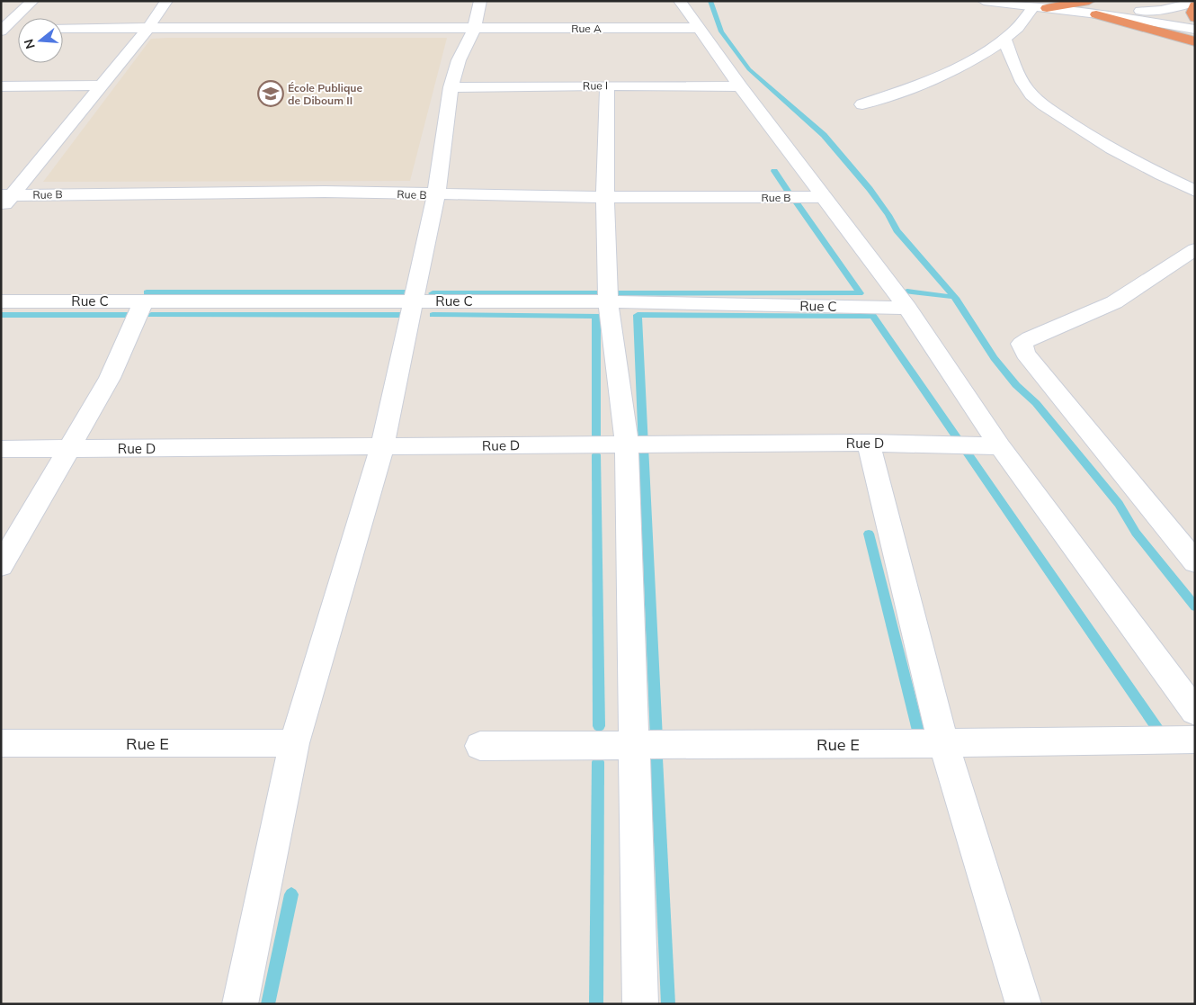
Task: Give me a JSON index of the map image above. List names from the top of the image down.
{
  "streets": {
    "street": [
      "Rue A",
      "Rue I",
      "Rue B",
      "Rue C",
      "Rue D",
      "Rue E"
    ]
  },
  "places": {
    "school or university": ["École Publique de Diboum II"]
  },
  "north": "left"
}
